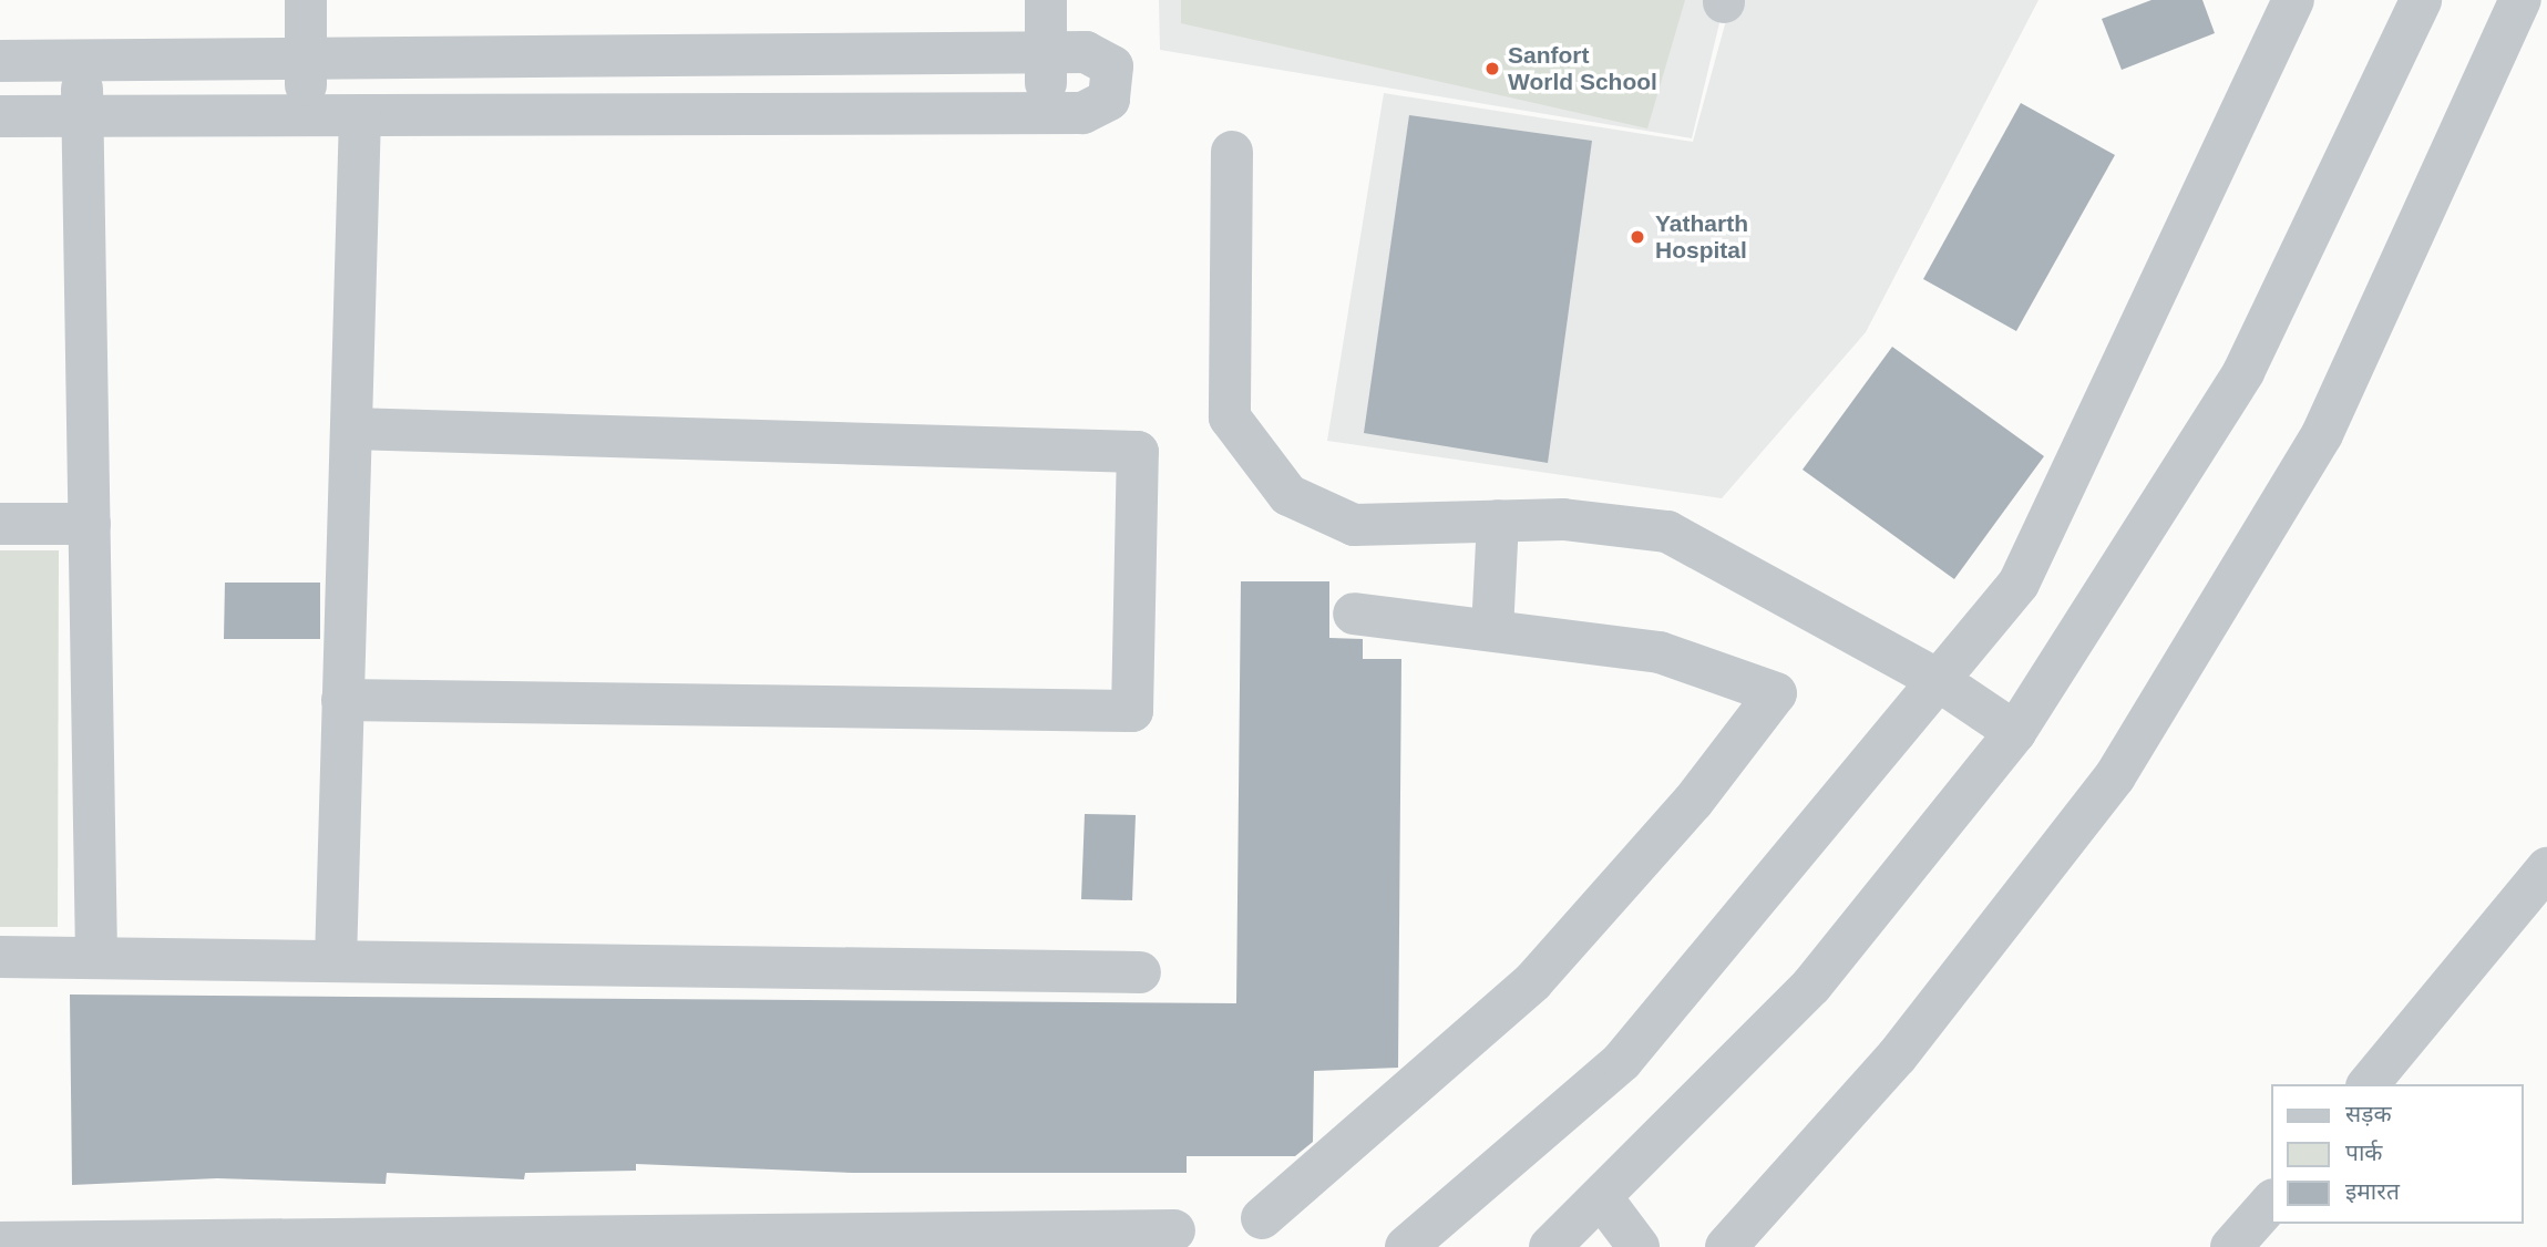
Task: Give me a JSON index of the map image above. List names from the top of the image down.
{
  "places": ["Sanfort World School", "Yatharth Hospital"],
  "legend": ["सड़क", "पार्क", "इमारत"]
}
